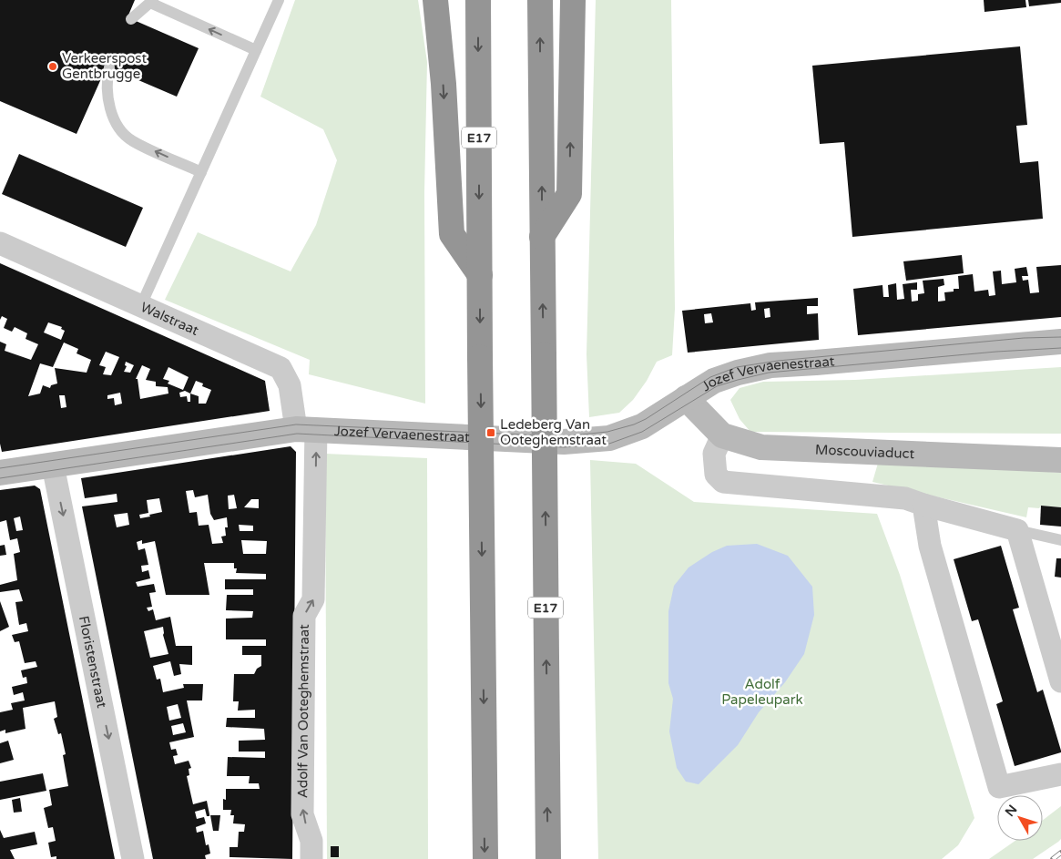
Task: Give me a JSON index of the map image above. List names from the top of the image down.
{
  "streets": {
    "highway": ["E17"],
    "street": [
      "Walstraat",
      "Jozef Vervaenestraat",
      "Moscouviaduct",
      "Floristenstraat",
      "Adolf Van Ooteghemstraat"
    ]
  },
  "crossings": [
    ["Walstraat", "Jozef Vervaenestraat"],
    ["Walstraat", "Adolf Van Ooteghemstraat"],
    ["Jozef Vervaenestraat", "Moscouviaduct"],
    ["Jozef Vervaenestraat", "Floristenstraat"],
    ["Jozef Vervaenestraat", "Adolf Van Ooteghemstraat"]
  ],
  "one_way": ["Floristenstraat", "Adolf Van Ooteghemstraat"],
  "parks": ["Adolf Papeleupark"],
  "places": {
    "other": ["Verkeerspost Gentbrugge"],
    "transit": ["Ledeberg Van Ooteghemstraat"]
  },
  "north": "top left"
}
